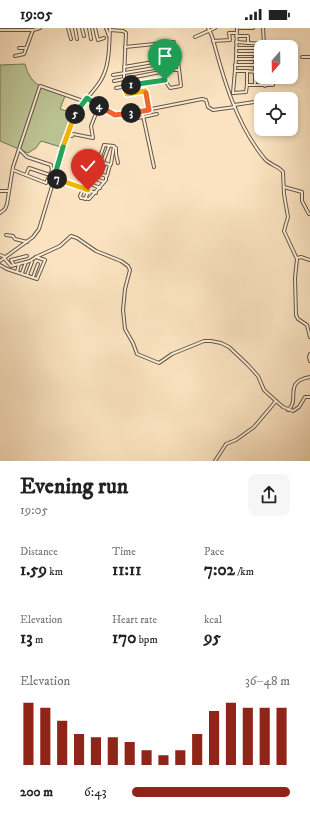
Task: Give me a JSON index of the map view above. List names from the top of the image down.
{
  "north": "bottom",
  "page": {
    "status": "19:05",
    "pins": [
      "1",
      "4",
      "3",
      "5",
      "7"
    ],
    "heading": ["Evening run", "19:05"],
    "stats": [
      ["Distance", "1.59 km"],
      ["Time", "11:11"],
      ["Pace", "7:02 /km"],
      ["Elevation", "13 m"],
      ["Heart rate", "170 bpm"],
      ["kcal", "95"]
    ],
    "chart": ["Elevation", "36–48 m"],
    "list": [
      {
        "name": "200 m",
        "note": "6:43"
      }
    ]
  }
}
